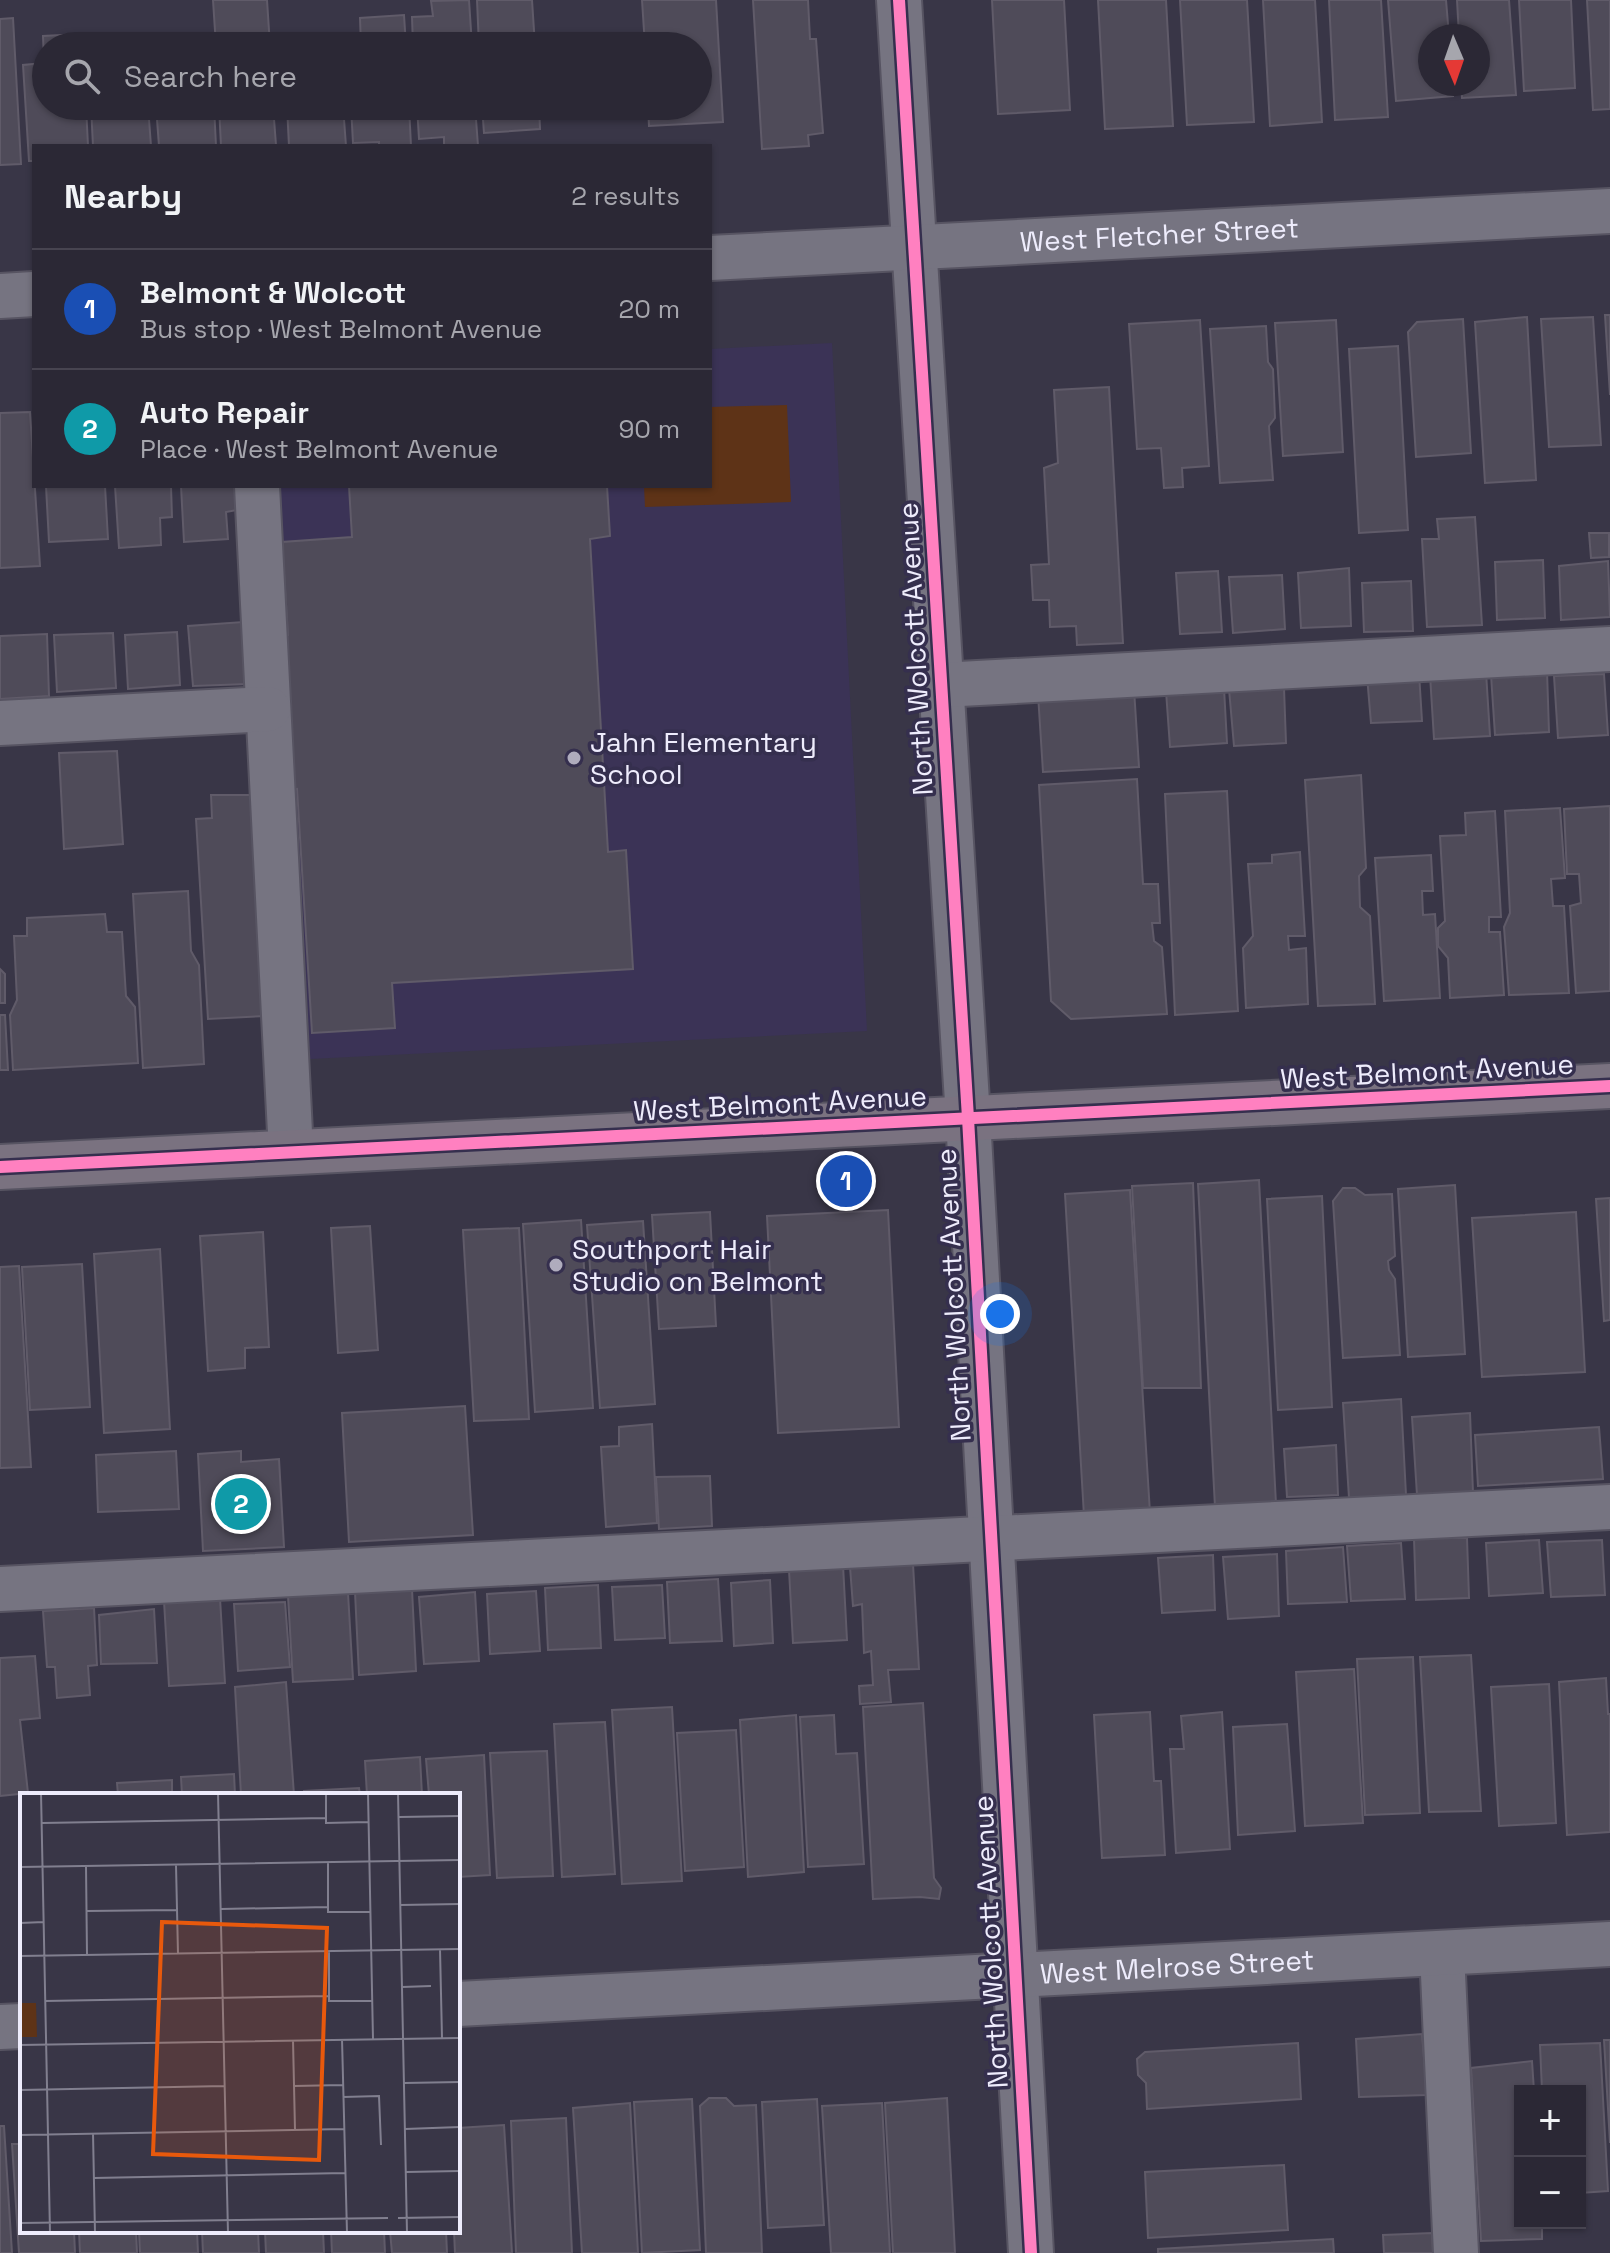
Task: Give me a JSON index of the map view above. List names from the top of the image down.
{
  "streets": {
    "main road": ["West Belmont Avenue"],
    "street": ["West Fletcher Street", "North Wolcott Avenue", "West Melrose Street"]
  },
  "crossings": [
    ["West Fletcher Street", "North Wolcott Avenue"],
    ["North Wolcott Avenue", "West Belmont Avenue"],
    ["North Wolcott Avenue", "West Melrose Street"]
  ],
  "places": ["Jahn Elementary School", "Southport Hair Studio on Belmont"],
  "north": "bottom",
  "page": {
    "search": "Search here",
    "heading": ["Nearby", "2 results"],
    "list": [
      {
        "mark": "1",
        "name": "Belmont & Wolcott",
        "note": "Bus stop · West Belmont Avenue",
        "value": "20 m"
      },
      {
        "mark": "2",
        "name": "Auto Repair",
        "note": "Place · West Belmont Avenue",
        "value": "90 m"
      }
    ],
    "pins": ["1", "2"],
    "map_buttons": ["+", "−"]
  }
}
